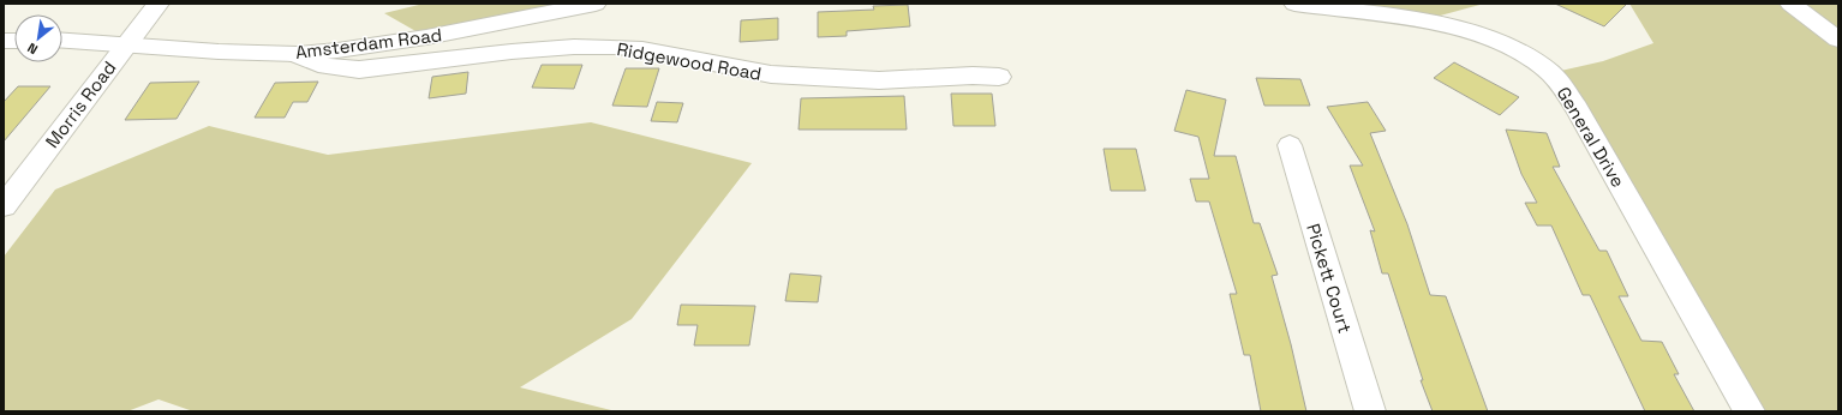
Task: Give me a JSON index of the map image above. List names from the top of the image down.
{
  "streets": {
    "street": [
      "Amsterdam Road",
      "Ridgewood Road",
      "Morris Road",
      "General Drive",
      "Pickett Court"
    ]
  },
  "crossings": [
    ["Amsterdam Road", "Ridgewood Road"],
    ["Amsterdam Road", "Morris Road"]
  ],
  "north": "bottom left"
}
